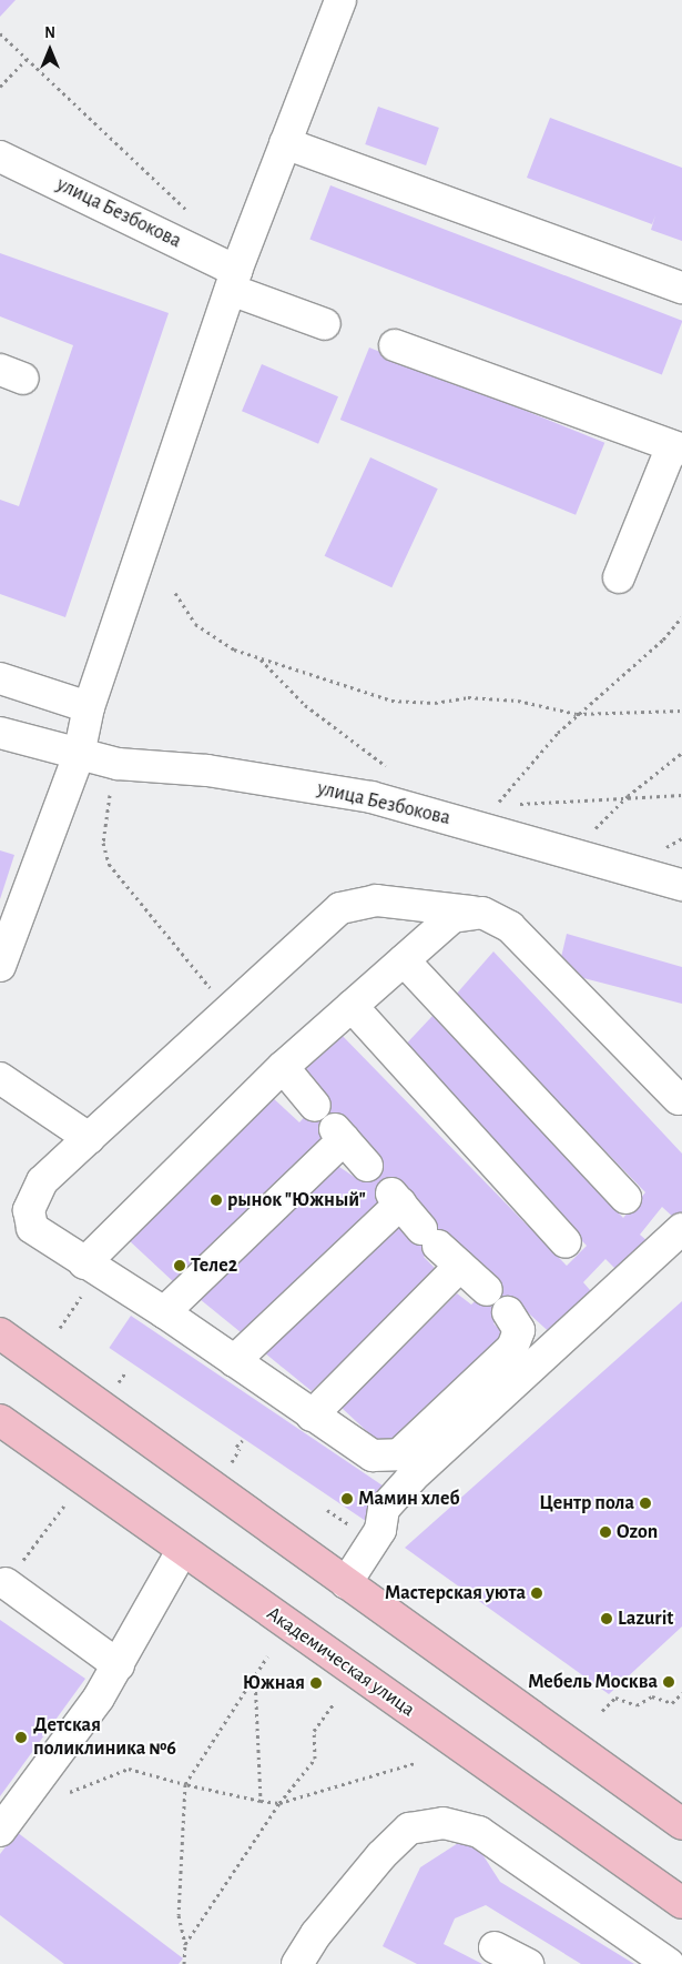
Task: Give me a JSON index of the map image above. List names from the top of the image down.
{
  "streets": {
    "main road": ["Академическая улица"],
    "street": ["улица Безбокова"]
  },
  "places": [
    "рынок \"Южный\"",
    "Теле2",
    "Мамин хлеб",
    "Центр пола",
    "Ozon",
    "Мастерская уюта",
    "Lazurit",
    "Мебель Москва",
    "Южная",
    "Детская поликлиника №6"
  ],
  "north": "top"
}
